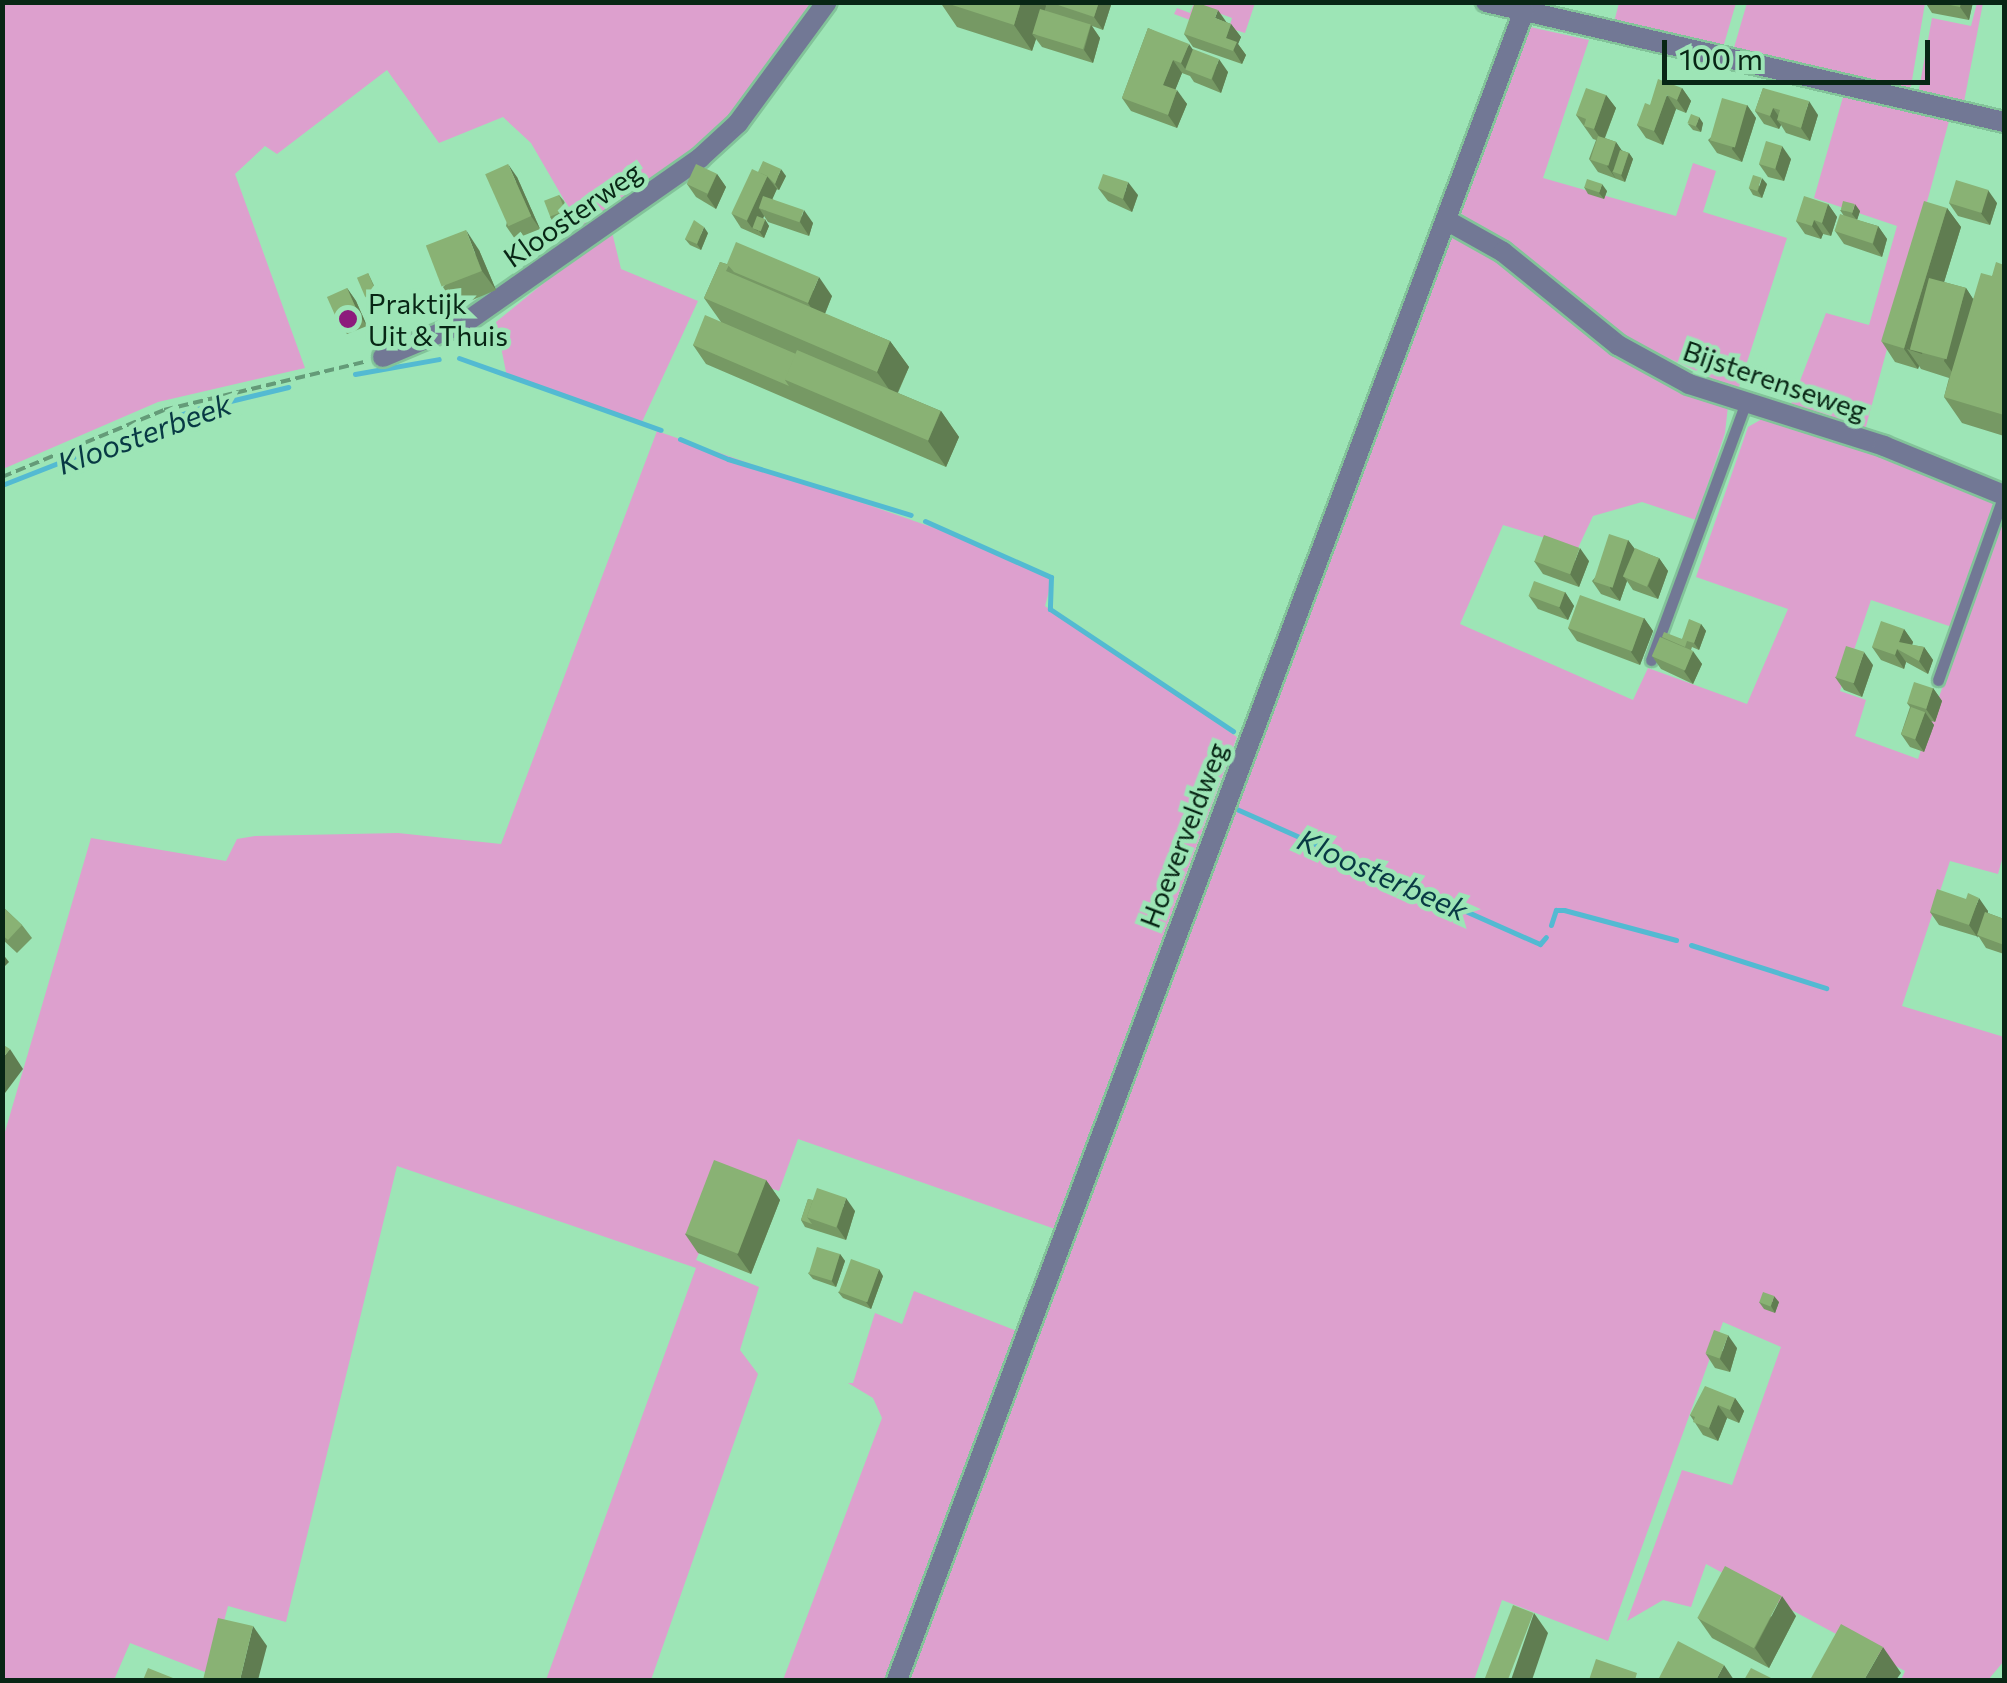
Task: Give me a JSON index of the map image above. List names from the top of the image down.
{
  "streets": {
    "street": ["Kloosterweg", "Bijsterenseweg", "Hoeverveldweg"]
  },
  "crossings": [
    ["Bijsterenseweg", "Hoeverveldweg"]
  ],
  "water": ["Kloosterbeek"],
  "places": ["Praktijk Uit & Thuis"],
  "scale_bar": "100 m"
}
